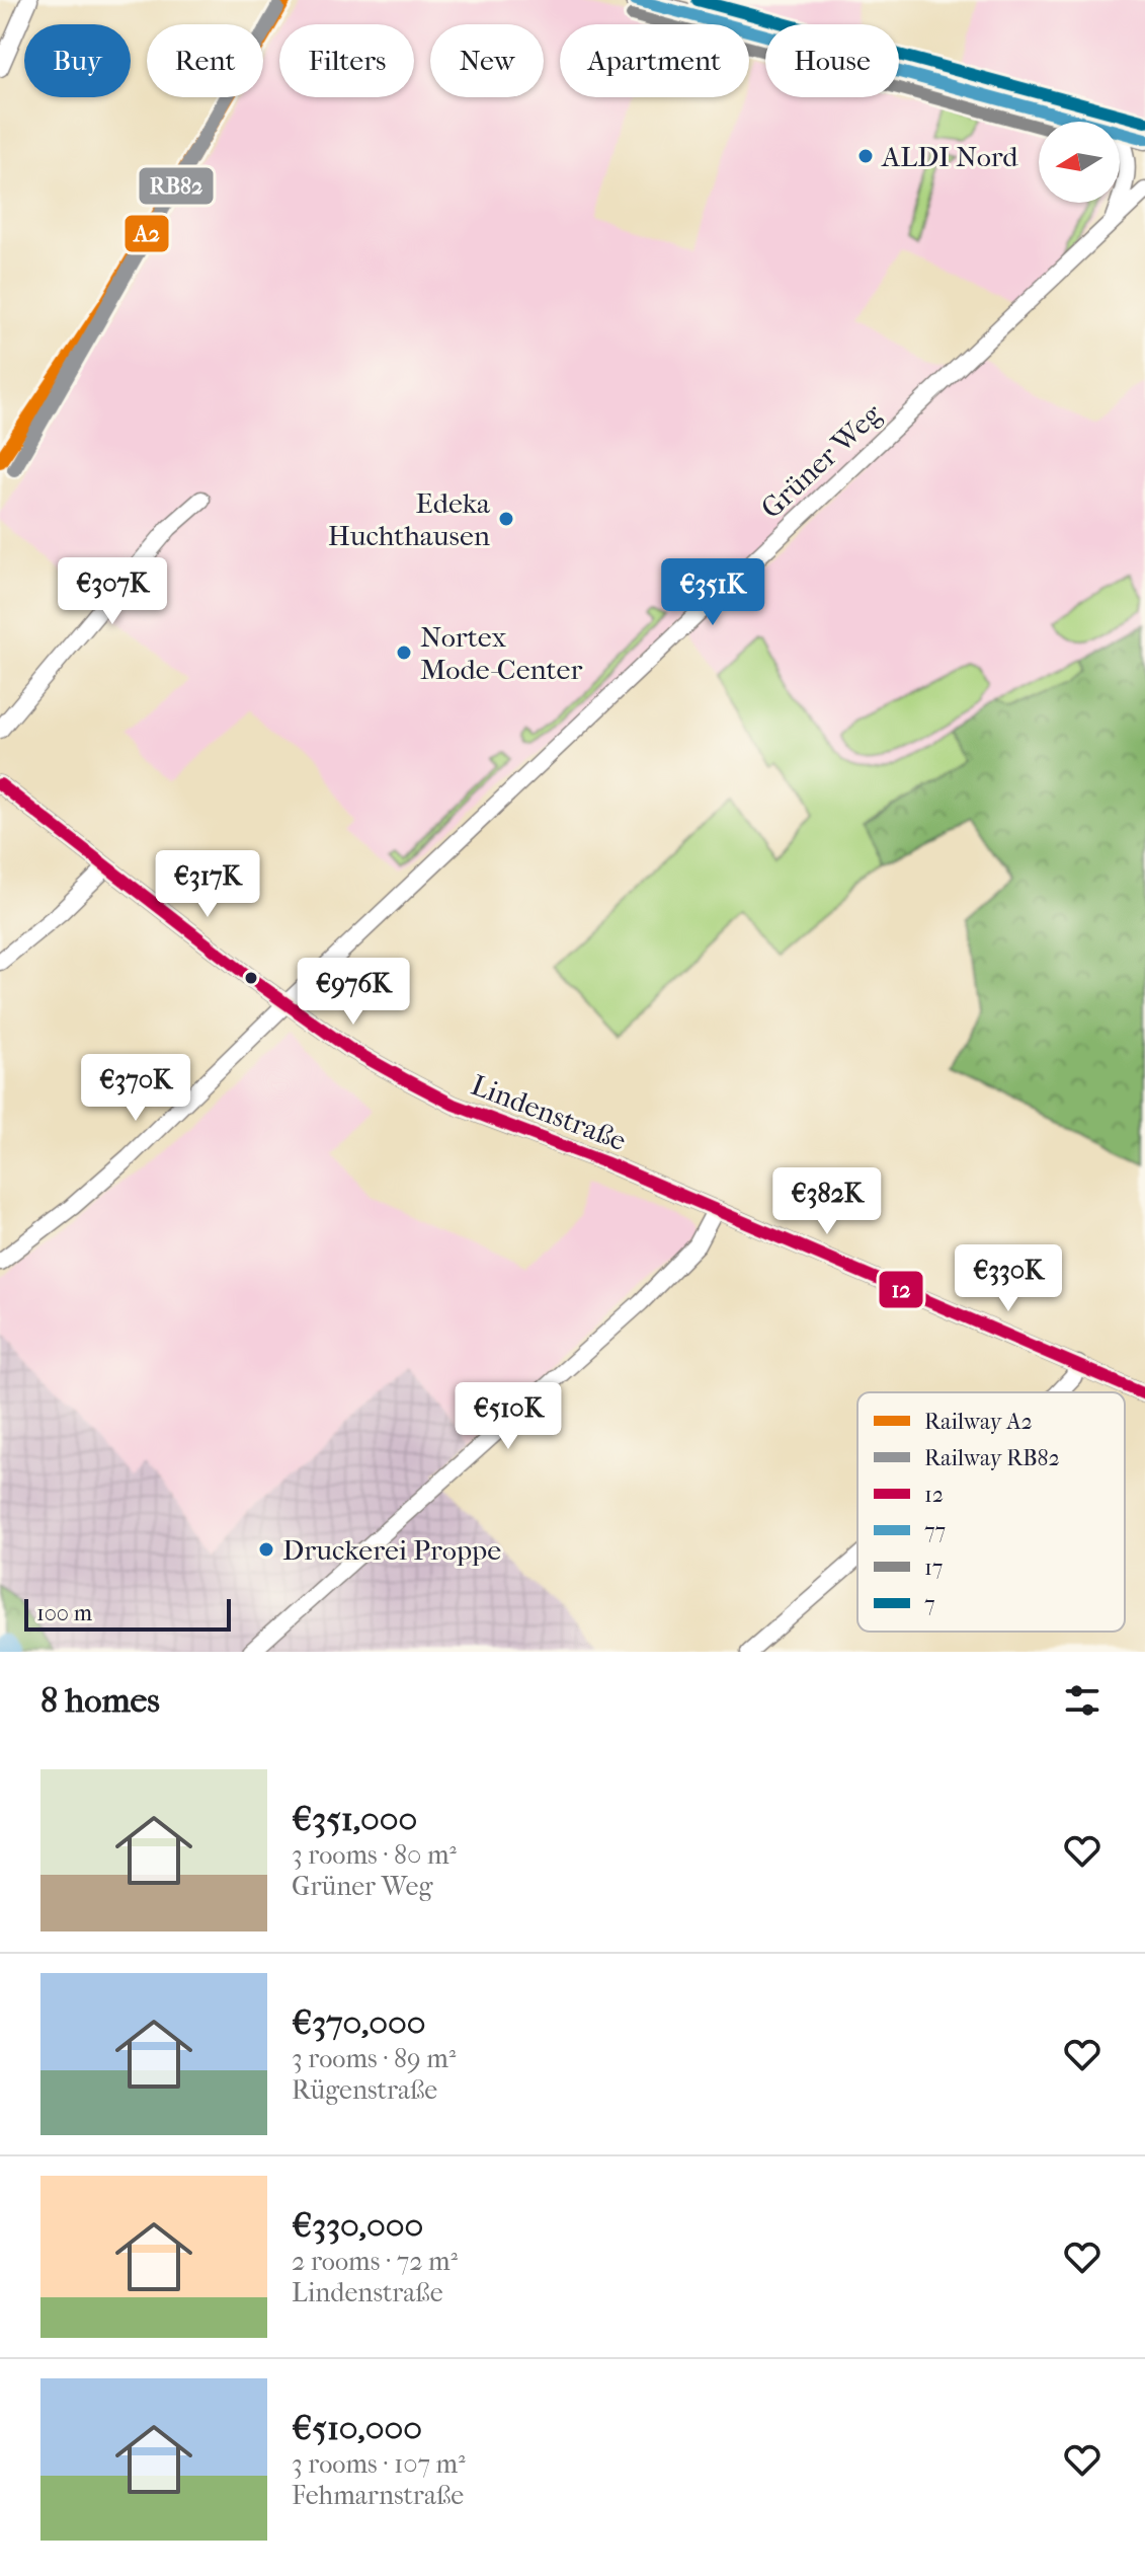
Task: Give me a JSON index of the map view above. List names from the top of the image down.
{
  "streets": {
    "street": ["Grüner Weg", "Lindenstraße"]
  },
  "crossings": [
    ["Grüner Weg", "Lindenstraße"]
  ],
  "places": [
    "ALDI Nord",
    "Edeka Huchthausen",
    "Nortex Mode-Center",
    "Druckerei Proppe"
  ],
  "lines": [
    "rail line A2",
    "transit line 77",
    "transit line 7",
    "rail line RB82",
    "transit line 17",
    "transit line 12"
  ],
  "legend": [
    "Railway A2",
    "Railway RB82",
    "12",
    "77",
    "17",
    "7"
  ],
  "scale_bar": "100 m",
  "north": "left",
  "page": {
    "chip": [
      "Buy",
      "Rent",
      "Filters",
      "New",
      "Apartment",
      "House"
    ],
    "price": [
      "€307K",
      "€351K",
      "€317K",
      "€976K",
      "€370K",
      "€382K",
      "€330K",
      "€510K"
    ],
    "scale": "100 m",
    "heading": "8 homes",
    "list": [
      {
        "name": "€351,000",
        "note": "3 rooms · 80 m² · Grüner Weg"
      },
      {
        "name": "€370,000",
        "note": "3 rooms · 89 m² · Rügenstraße"
      },
      {
        "name": "€330,000",
        "note": "2 rooms · 72 m² · Lindenstraße"
      },
      {
        "name": "€510,000",
        "note": "3 rooms · 107 m² · Fehmarnstraße"
      }
    ]
  }
}
